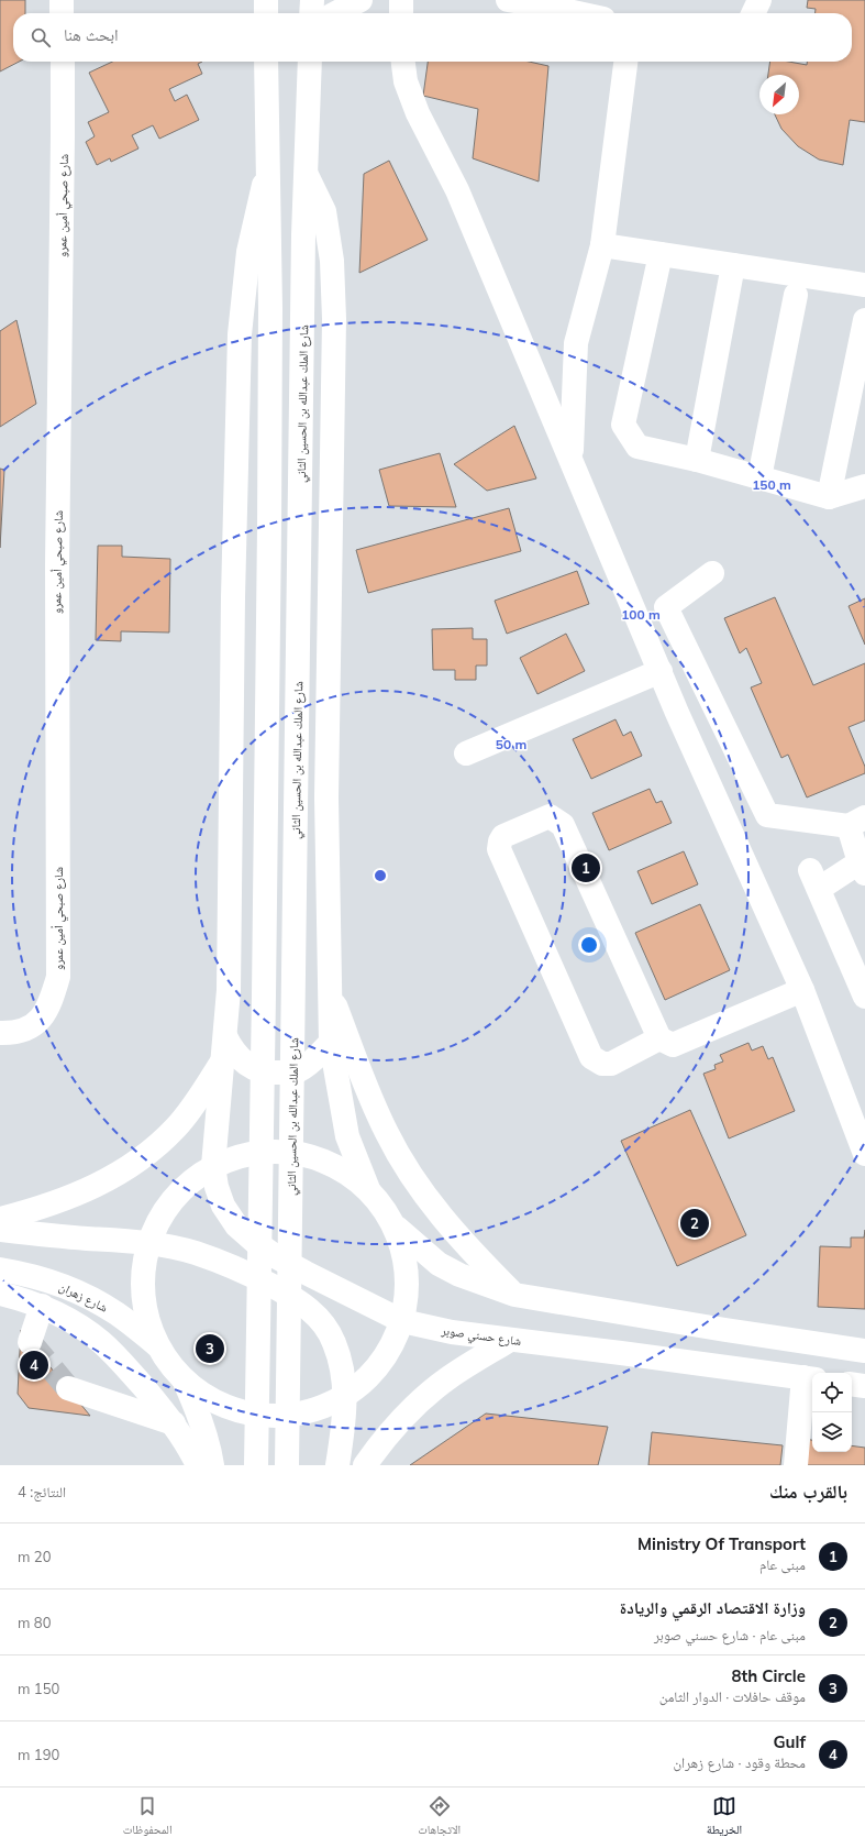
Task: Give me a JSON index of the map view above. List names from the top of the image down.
{
  "streets": {
    "main road": [
      "شارع صبحي أمين عمرو",
      "شارع الملك عبدالله بن الحسين الثاني",
      "شارع زهران",
      "شارع حسني صوبر"
    ]
  },
  "north": "bottom left",
  "page": {
    "search": "ابحث هنا",
    "pins": [
      "1",
      "2",
      "3",
      "4"
    ],
    "heading": ["بالقرب منك", "النتائج: 4"],
    "list": [
      {
        "mark": "1",
        "name": "Ministry Of Transport",
        "note": "مبنى عام",
        "value": "20 m"
      },
      {
        "mark": "2",
        "name": "وزارة الاقتصاد الرقمي والريادة",
        "note": "مبنى عام · شارع حسني صوبر",
        "value": "80 m"
      },
      {
        "mark": "3",
        "name": "8th Circle",
        "note": "موقف حافلات · الدوار الثامن",
        "value": "150 m"
      },
      {
        "mark": "4",
        "name": "Gulf",
        "note": "محطة وقود · شارع زهران",
        "value": "190 m"
      }
    ],
    "nav": ["الخريطة", "الاتجاهات", "المحفوظات"]
  },
  "rings": ["150 m", "100 m", "50 m"]
}
